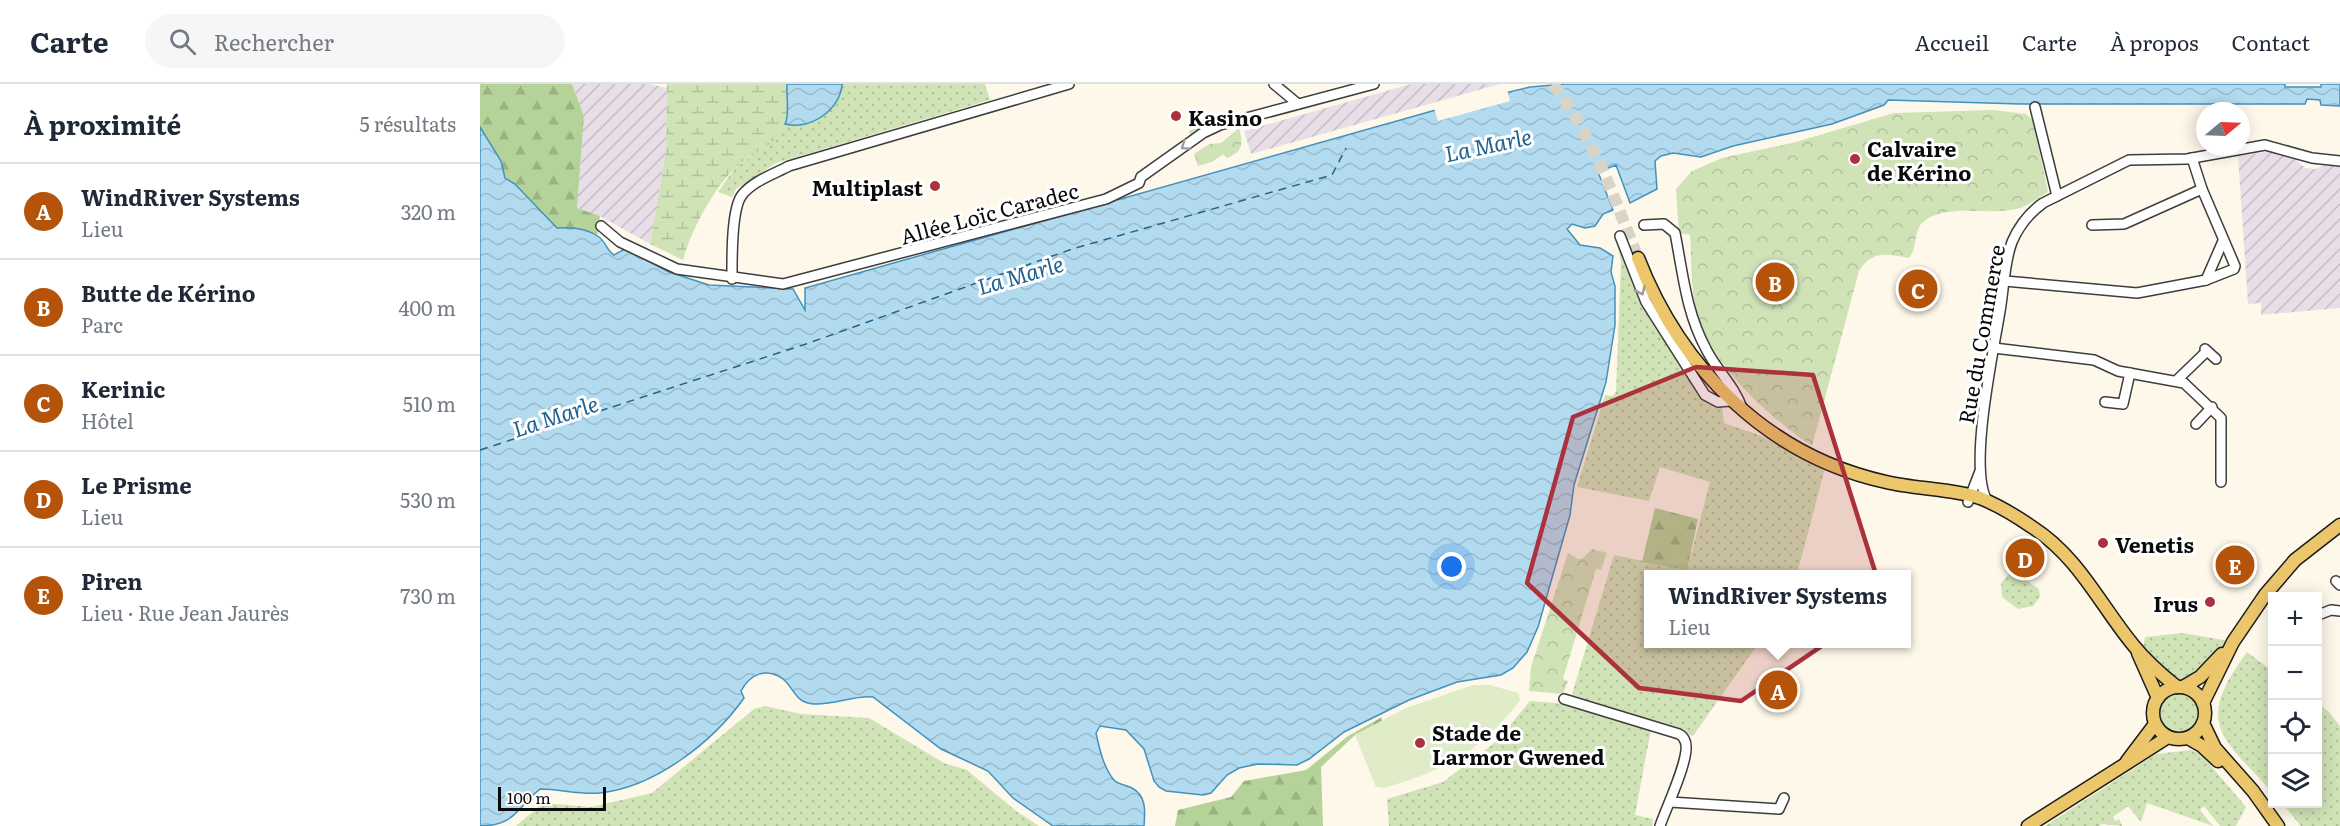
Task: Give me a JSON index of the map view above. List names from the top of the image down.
{
  "streets": {
    "street": ["Allée Loïc Caradec", "Rue du Commerce"]
  },
  "one_way": ["Allée Loïc Caradec"],
  "water": ["La Marle"],
  "places": [
    "Kasino",
    "Calvaire de Kérino",
    "Multiplast",
    "Venetis",
    "Irus",
    "Stade de Larmor Gwened"
  ],
  "scale_bar": "100 m",
  "north": "right",
  "page": {
    "header": "Carte",
    "search": "Rechercher",
    "nav": [
      "Accueil",
      "Carte",
      "À propos",
      "Contact"
    ],
    "heading": ["À proximité", "5 résultats"],
    "list": [
      {
        "mark": "A",
        "name": "WindRiver Systems",
        "note": "Lieu",
        "value": "320 m"
      },
      {
        "mark": "B",
        "name": "Butte de Kérino",
        "note": "Parc",
        "value": "400 m"
      },
      {
        "mark": "C",
        "name": "Kerinic",
        "note": "Hôtel",
        "value": "510 m"
      },
      {
        "mark": "D",
        "name": "Le Prisme",
        "note": "Lieu",
        "value": "530 m"
      },
      {
        "mark": "E",
        "name": "Piren",
        "note": "Lieu · Rue Jean Jaurès",
        "value": "730 m"
      }
    ],
    "pins": [
      "B",
      "C",
      "D",
      "E",
      "A"
    ],
    "popup": ["WindRiver Systems", "Lieu"],
    "map_buttons": ["+", "−"],
    "scale": "100 m"
  }
}
